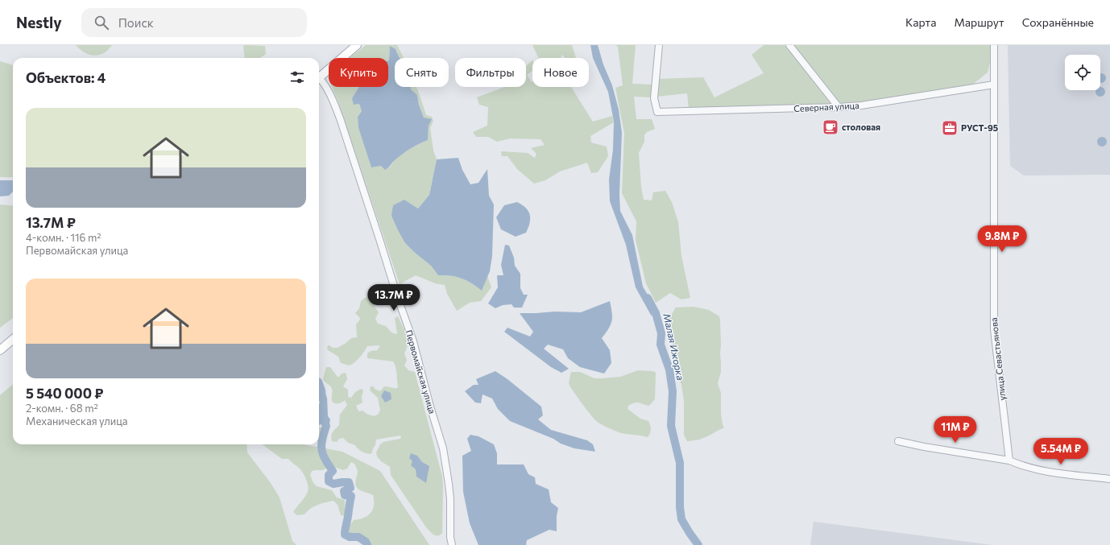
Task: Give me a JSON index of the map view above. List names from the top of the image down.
{
  "streets": {
    "street": ["Северная улица", "улица Севастьянова", "Первомайская улица"]
  },
  "crossings": [
    ["Северная улица", "улица Севастьянова"]
  ],
  "water": ["Малая Ижорка"],
  "places": {
    "cafe": ["столовая"],
    "office": ["РУСТ-95"]
  },
  "page": {
    "header": "Nestly",
    "search": "Поиск",
    "nav": ["Карта", "Маршрут", "Сохранённые"],
    "chip": [
      "Купить",
      "Снять",
      "Фильтры",
      "Новое"
    ],
    "heading": "Объектов: 4",
    "list": [
      {
        "name": "13.7M ₽",
        "note": "4-комн. · 116 m² · Первомайская улица"
      },
      {
        "name": "5 540 000 ₽",
        "note": "2-комн. · 68 m² · Механическая улица"
      }
    ],
    "price": [
      "9.8M ₽",
      "13.7M ₽",
      "11M ₽",
      "5.54M ₽"
    ]
  }
}
